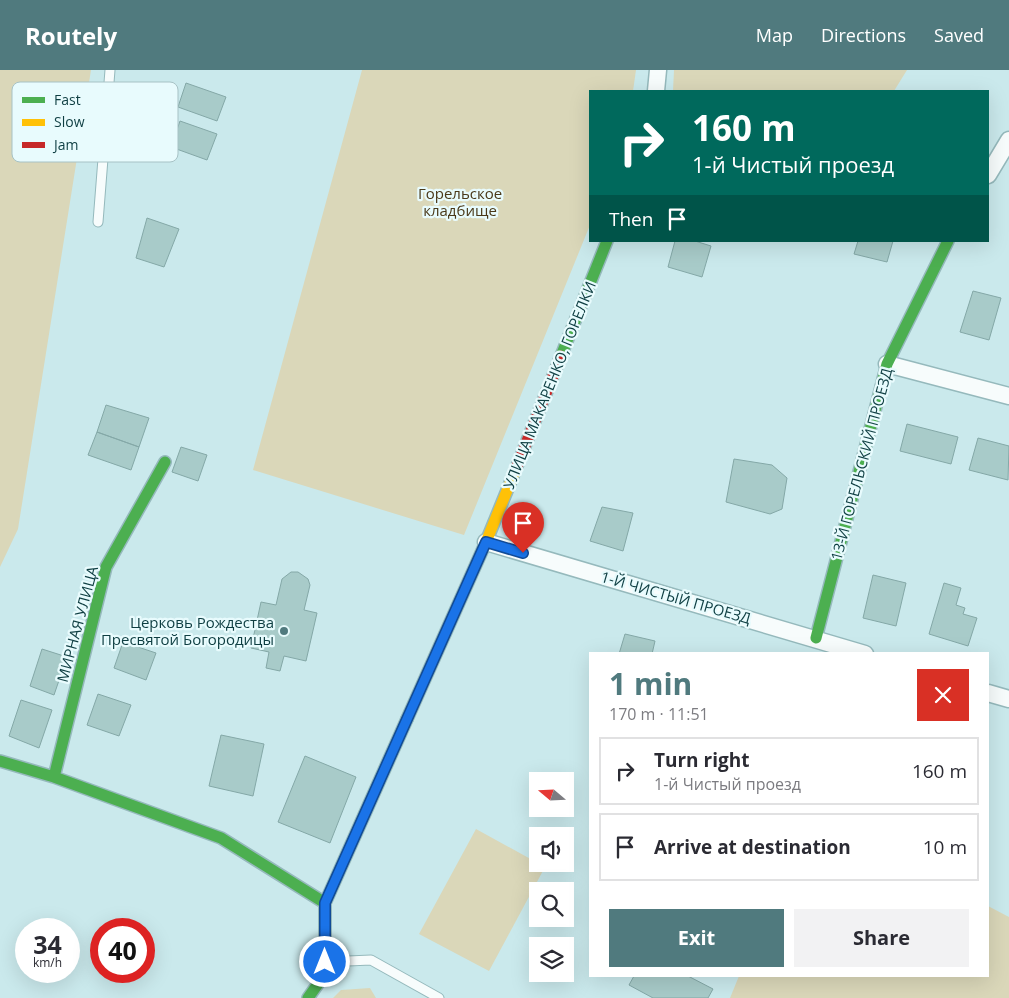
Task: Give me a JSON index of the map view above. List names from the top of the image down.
{
  "streets": {
    "street": [
      "УЛИЦА МАКАРЕНКО, ГОРЕЛКИ",
      "13-Й ГОРЕЛЬСКИЙ ПРОЕЗД",
      "1-Й ЧИСТЫЙ ПРОЕЗД",
      "МИРНАЯ УЛИЦА"
    ]
  },
  "crossings": [
    ["УЛИЦА МАКАРЕНКО, ГОРЕЛКИ", "1-Й ЧИСТЫЙ ПРОЕЗД"],
    ["13-Й ГОРЕЛЬСКИЙ ПРОЕЗД", "1-Й ЧИСТЫЙ ПРОЕЗД"]
  ],
  "parks": ["Горельское кладбище"],
  "places": ["Церковь Рождества Пресвятой Богородицы"],
  "legend": ["Fast", "Slow", "Jam"],
  "north": "left",
  "page": {
    "header": "Routely",
    "nav": ["Map", "Directions", "Saved"],
    "turn": ["160 m", "1-й Чистый проезд"],
    "then": "Then",
    "heading": ["1 min", "170 m · 11:51"],
    "list": [
      {
        "name": "Turn right",
        "note": "1-й Чистый проезд",
        "value": "160 m"
      },
      {
        "name": "Arrive at destination",
        "value": "10 m"
      }
    ],
    "buttons": ["Exit", "Share"],
    "speed": "34 km/h",
    "limit": "40"
  }
}
